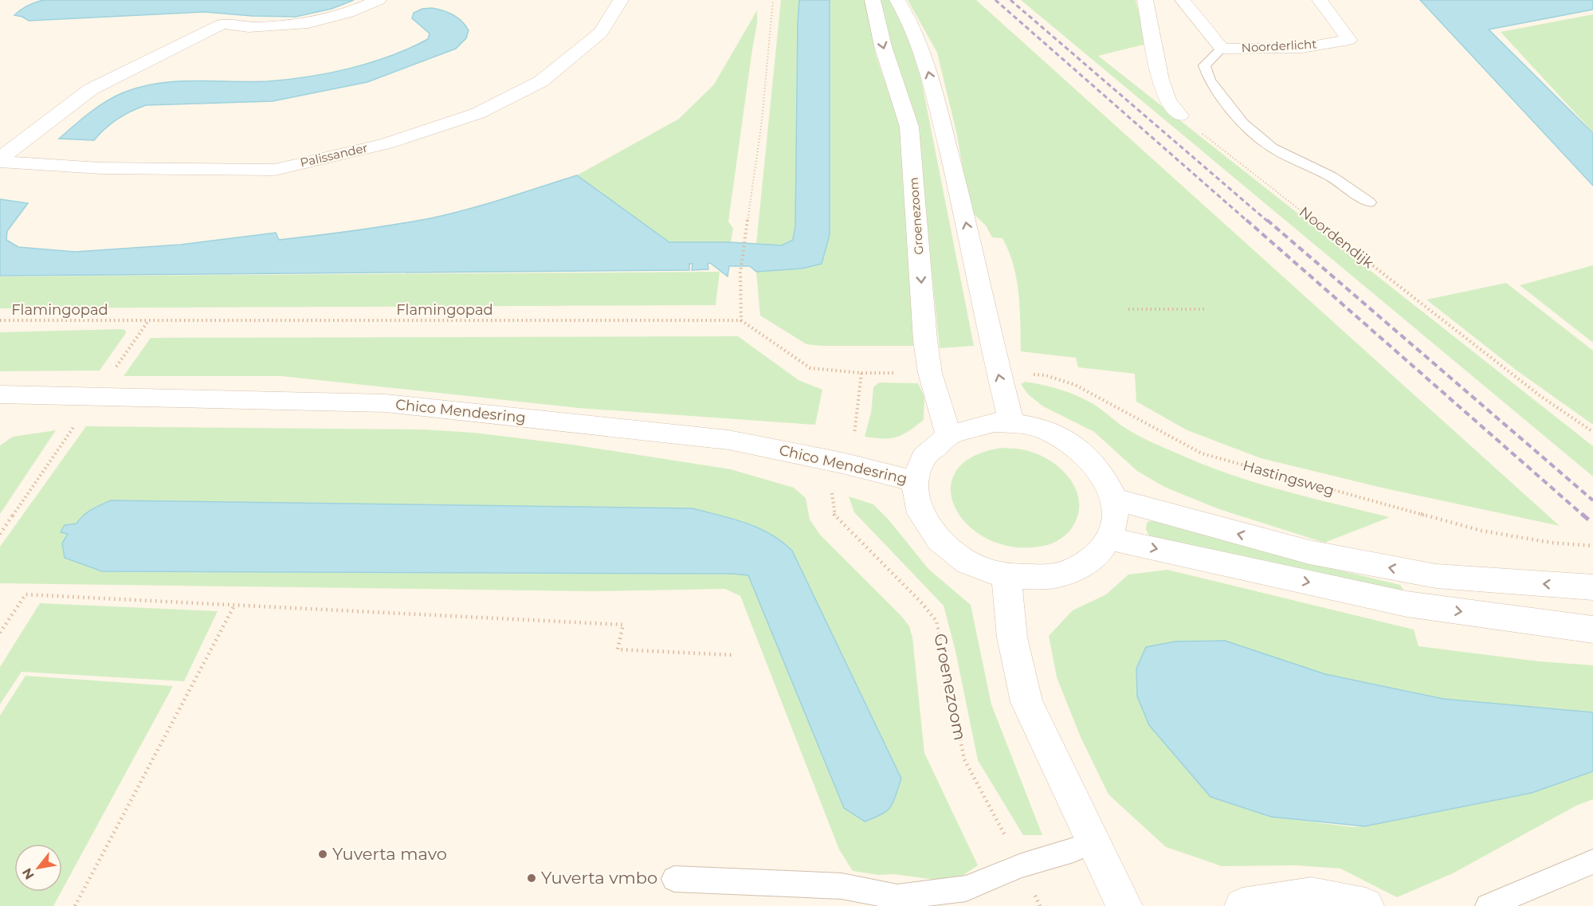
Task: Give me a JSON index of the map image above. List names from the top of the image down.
{
  "streets": {
    "street": [
      "Noorderlicht",
      "Palissander",
      "Groenezoom",
      "Chico Mendesring"
    ],
    "path": ["Noordendijk", "Flamingopad", "Hastingsweg"]
  },
  "crossings": [
    ["Groenezoom", "Flamingopad"],
    ["Groenezoom", "Chico Mendesring"]
  ],
  "places": ["Yuverta mavo", "Yuverta vmbo"],
  "north": "bottom left"
}
